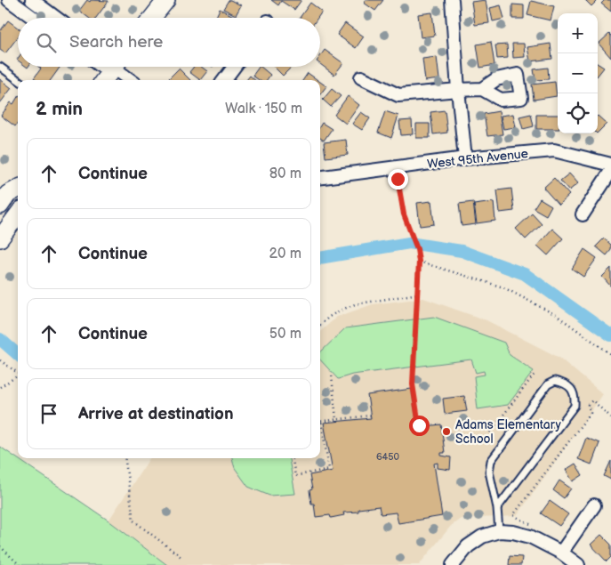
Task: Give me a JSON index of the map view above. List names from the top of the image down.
{
  "streets": {
    "street": ["West 95th Avenue"]
  },
  "places": ["Adams Elementary School"],
  "house_numbers": ["6450"],
  "page": {
    "map_buttons": ["+", "−"],
    "search": "Search here",
    "heading": ["2 min", "Walk · 150 m"],
    "list": [
      ["Continue", "80 m"],
      ["Continue", "20 m"],
      ["Continue", "50 m"],
      "Arrive at destination"
    ]
  }
}
